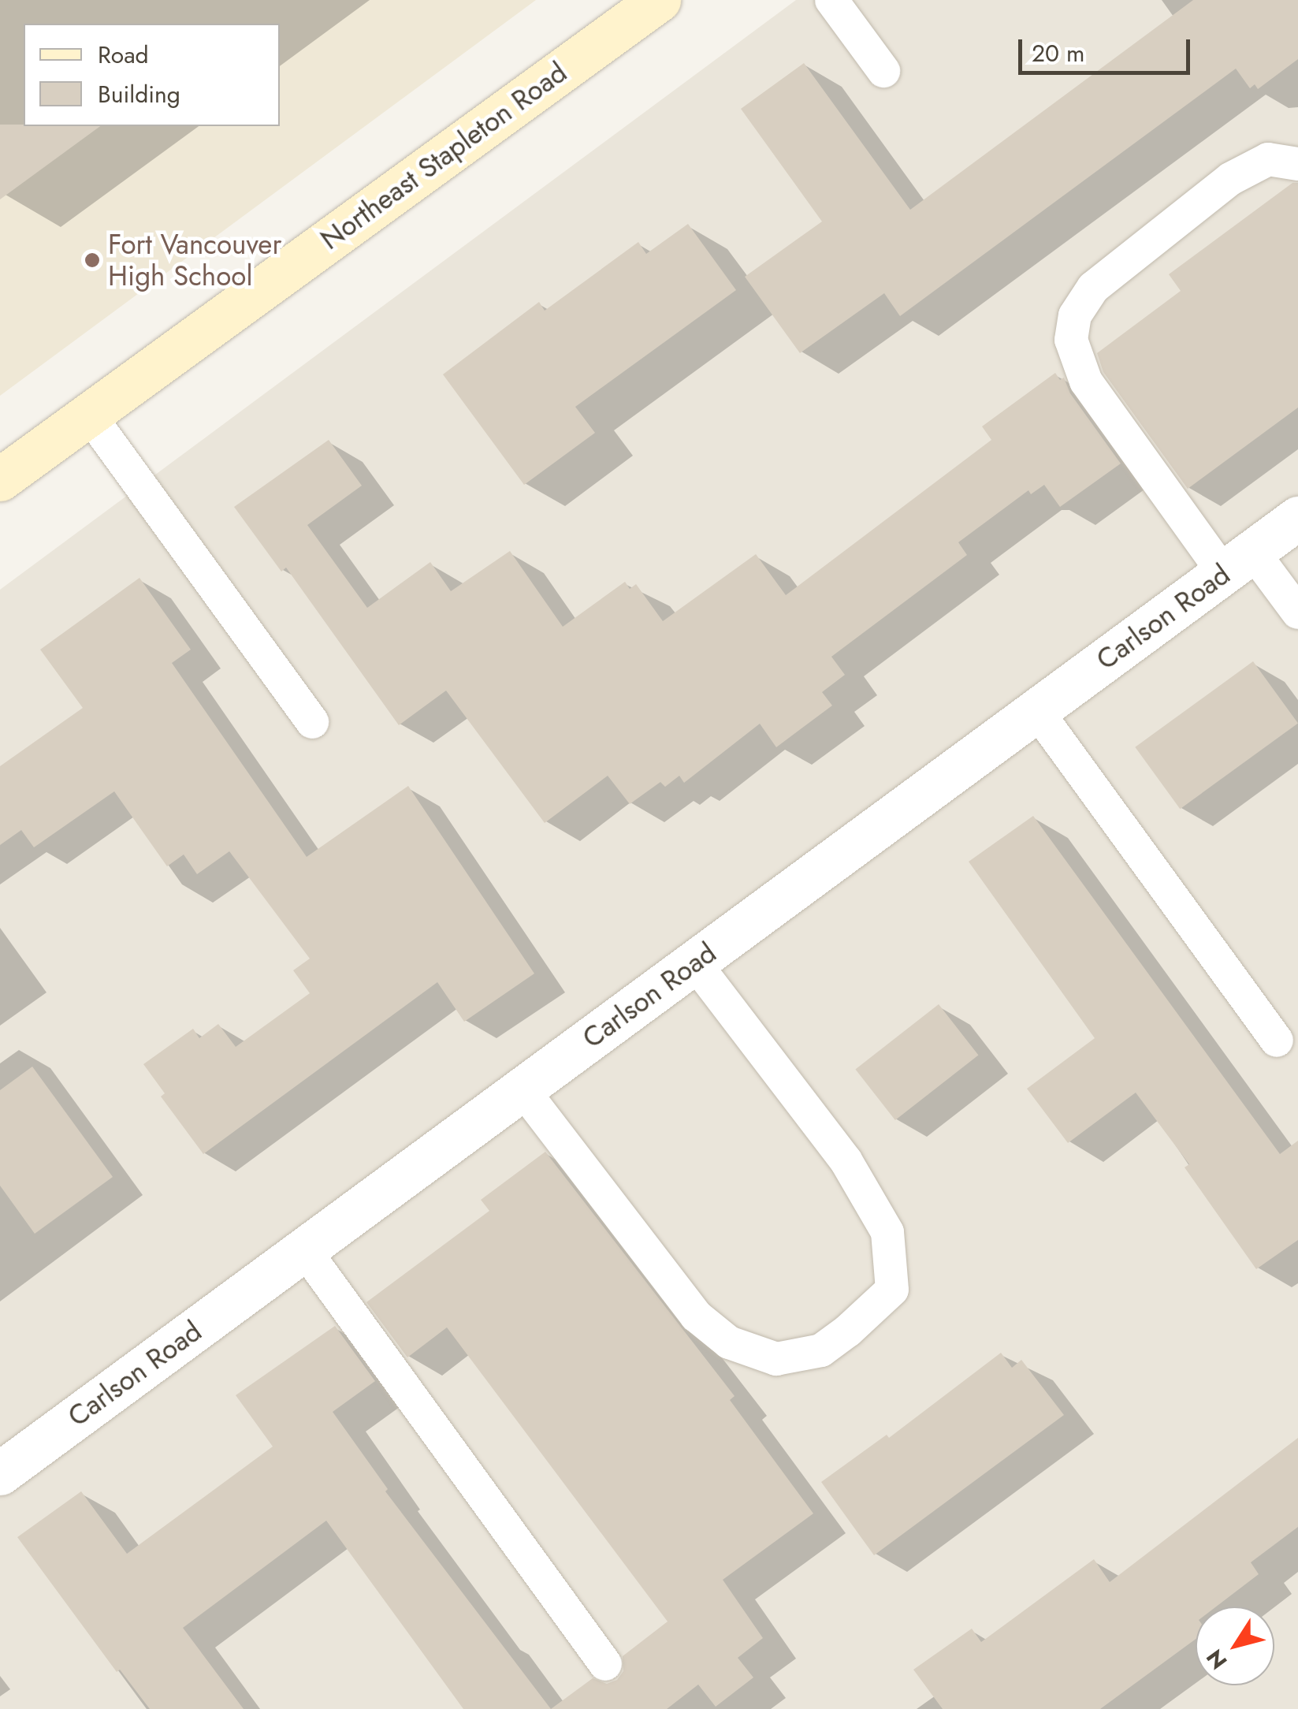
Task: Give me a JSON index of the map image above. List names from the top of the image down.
{
  "streets": {
    "street": ["Northeast Stapleton Road", "Carlson Road"]
  },
  "places": ["Fort Vancouver High School"],
  "legend": ["Road", "Building"],
  "scale_bar": "20 m",
  "north": "bottom left"
}
